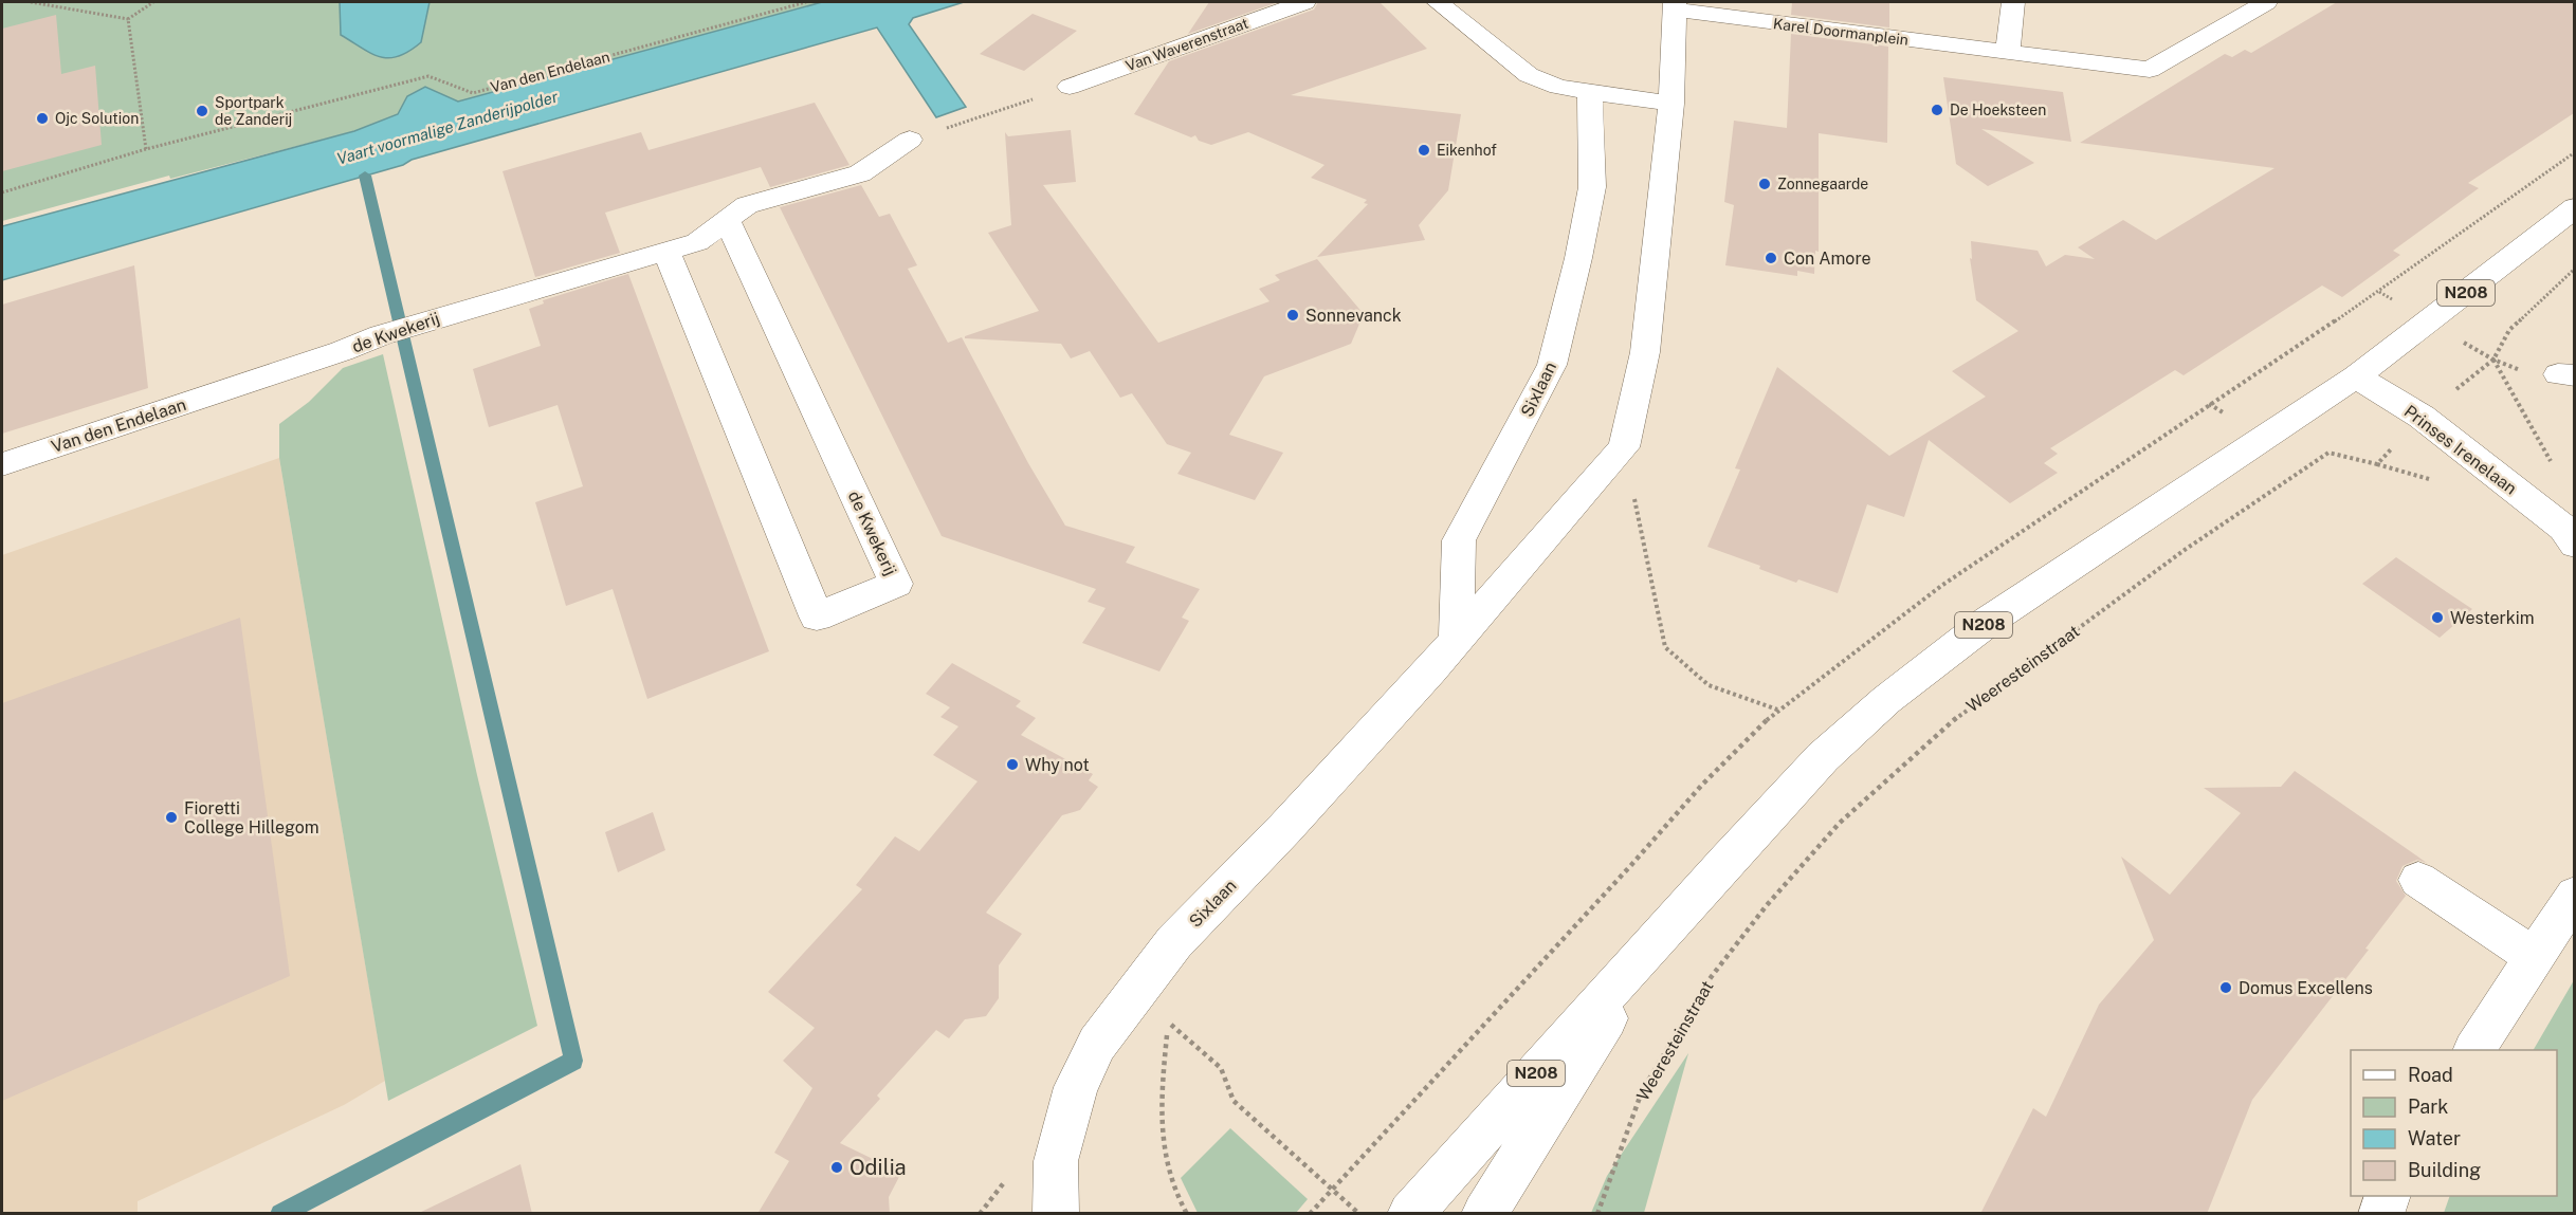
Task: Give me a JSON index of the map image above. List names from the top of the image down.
{
  "streets": {
    "street": [
      "Karel Doormanplein",
      "Van Waverenstraat",
      "Van den Endelaan",
      "N208",
      "de Kwekerij",
      "Sixlaan",
      "Prinses Irenelaan"
    ],
    "path": ["Weeresteinstraat"]
  },
  "crossings": [
    ["Karel Doormanplein", "Sixlaan"],
    ["Van den Endelaan", "de Kwekerij"],
    ["N208", "Prinses Irenelaan"],
    ["Prinses Irenelaan", "Weeresteinstraat"]
  ],
  "water": ["Vaart voormalige Zanderijpolder"],
  "places": [
    "De Hoeksteen",
    "Sportpark de Zanderij",
    "Ojc Solution",
    "Eikenhof",
    "Zonnegaarde",
    "Con Amore",
    "Sonnevanck",
    "Westerkim",
    "Why not",
    "Fioretti College Hillegom",
    "Domus Excellens",
    "Odilia"
  ],
  "legend": [
    "Road",
    "Park",
    "Water",
    "Building"
  ]
}
